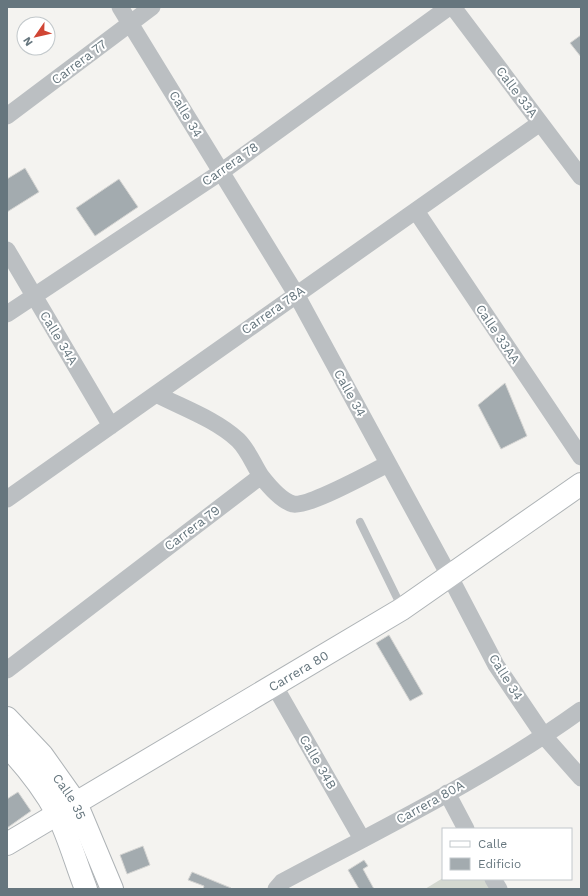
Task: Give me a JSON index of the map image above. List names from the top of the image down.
{
  "streets": {
    "street": [
      "Carrera 77",
      "Calle 33A",
      "Calle 34",
      "Carrera 78",
      "Carrera 78A",
      "Calle 33AA",
      "Calle 34A",
      "Carrera 79",
      "Carrera 80",
      "Calle 34B",
      "Calle 35",
      "Carrera 80A"
    ]
  },
  "crossings": [
    ["Carrera 77", "Calle 34"],
    ["Calle 33A", "Carrera 78A"],
    ["Calle 34", "Carrera 78"],
    ["Calle 34", "Carrera 78A"],
    ["Calle 34", "Carrera 80"],
    ["Calle 34", "Carrera 80A"],
    ["Carrera 78", "Calle 34A"],
    ["Carrera 78A", "Calle 33AA"],
    ["Carrera 78A", "Calle 34A"],
    ["Carrera 80", "Calle 34B"],
    ["Carrera 80", "Calle 35"],
    ["Calle 34B", "Carrera 80A"]
  ],
  "legend": ["Calle", "Edificio"],
  "north": "bottom left"
}
